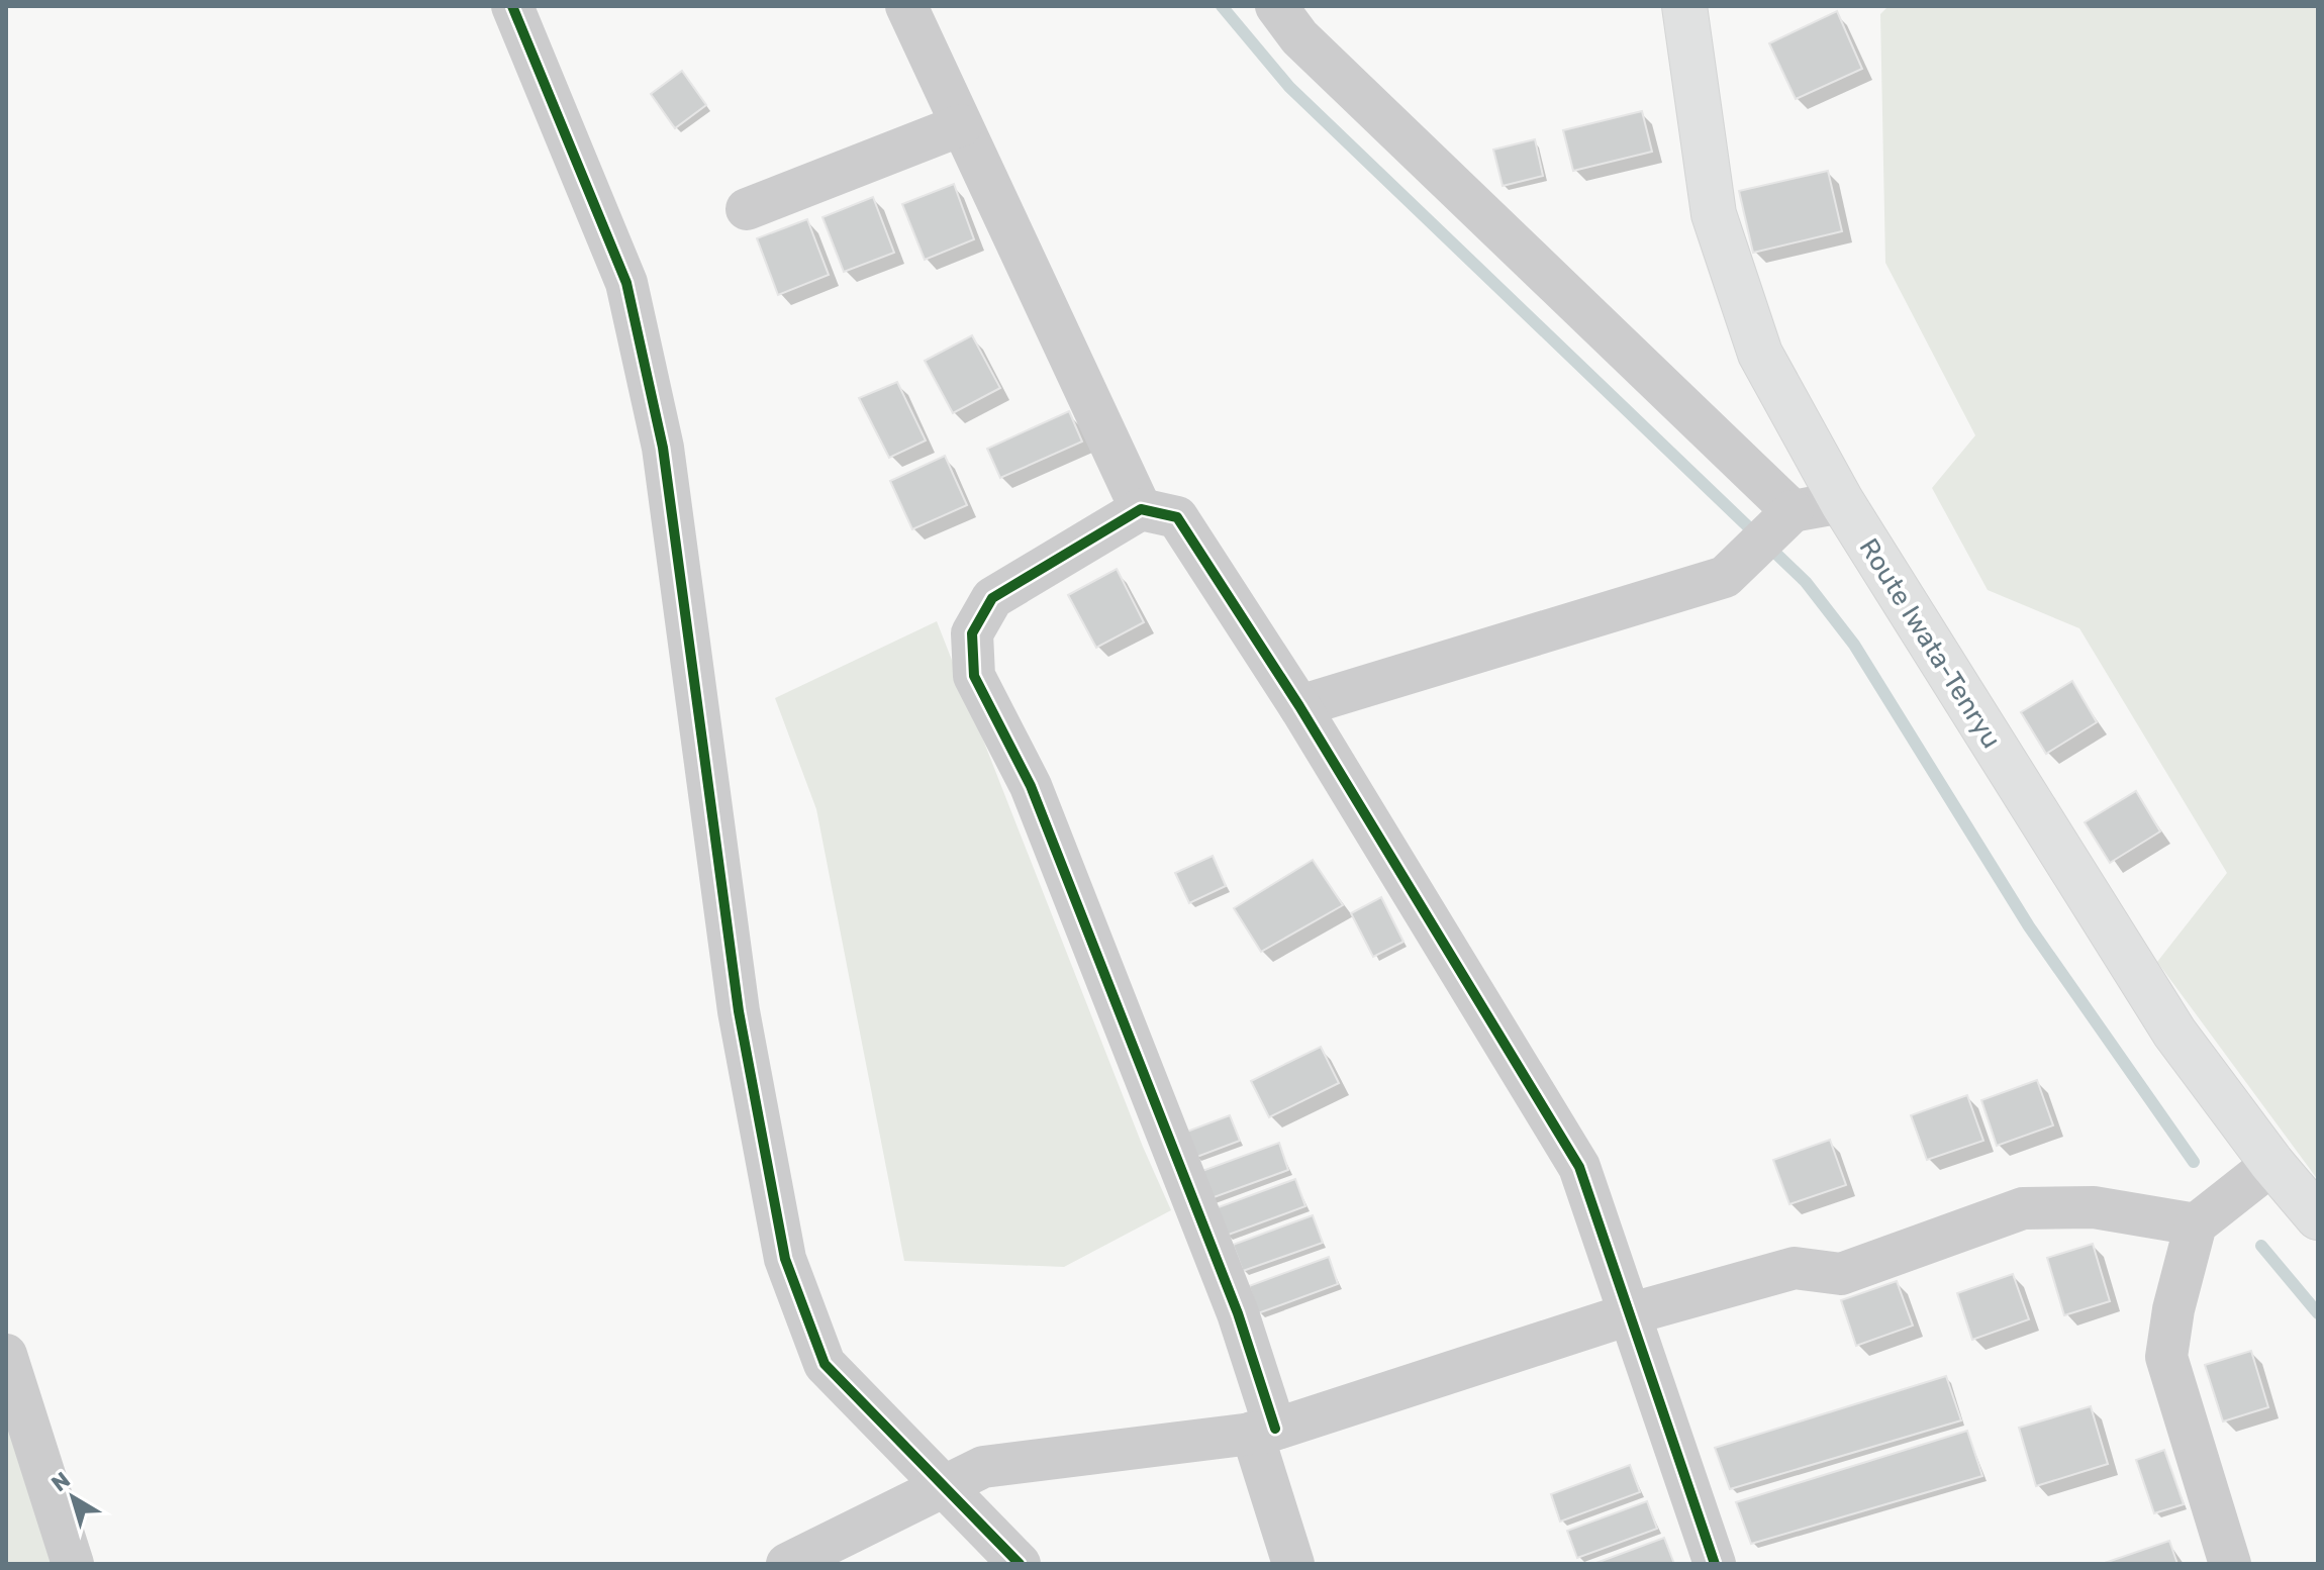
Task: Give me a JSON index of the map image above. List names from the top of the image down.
{
  "streets": {
    "main road": ["Route Iwata-Tenryu"]
  },
  "north": "top left"
}
